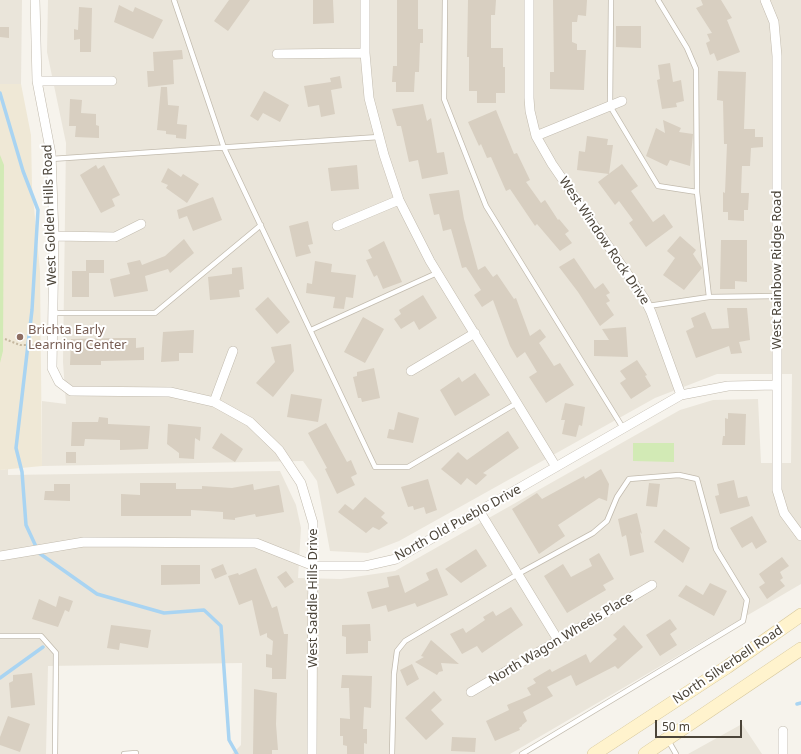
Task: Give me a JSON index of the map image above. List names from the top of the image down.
{
  "streets": {
    "main road": ["North Silverbell Road"],
    "street": [
      "West Golden Hills Road",
      "West Window Rock Drive",
      "West Rainbow Ridge Road",
      "North Old Pueblo Drive",
      "West Saddle Hills Drive",
      "North Wagon Wheels Place"
    ]
  },
  "crossings": [
    ["West Golden Hills Road", "West Saddle Hills Drive"],
    ["West Window Rock Drive", "North Old Pueblo Drive"],
    ["West Rainbow Ridge Road", "North Old Pueblo Drive"],
    ["North Old Pueblo Drive", "West Saddle Hills Drive"]
  ],
  "places": ["Brichta Early Learning Center"],
  "scale_bar": "50 m"
}
